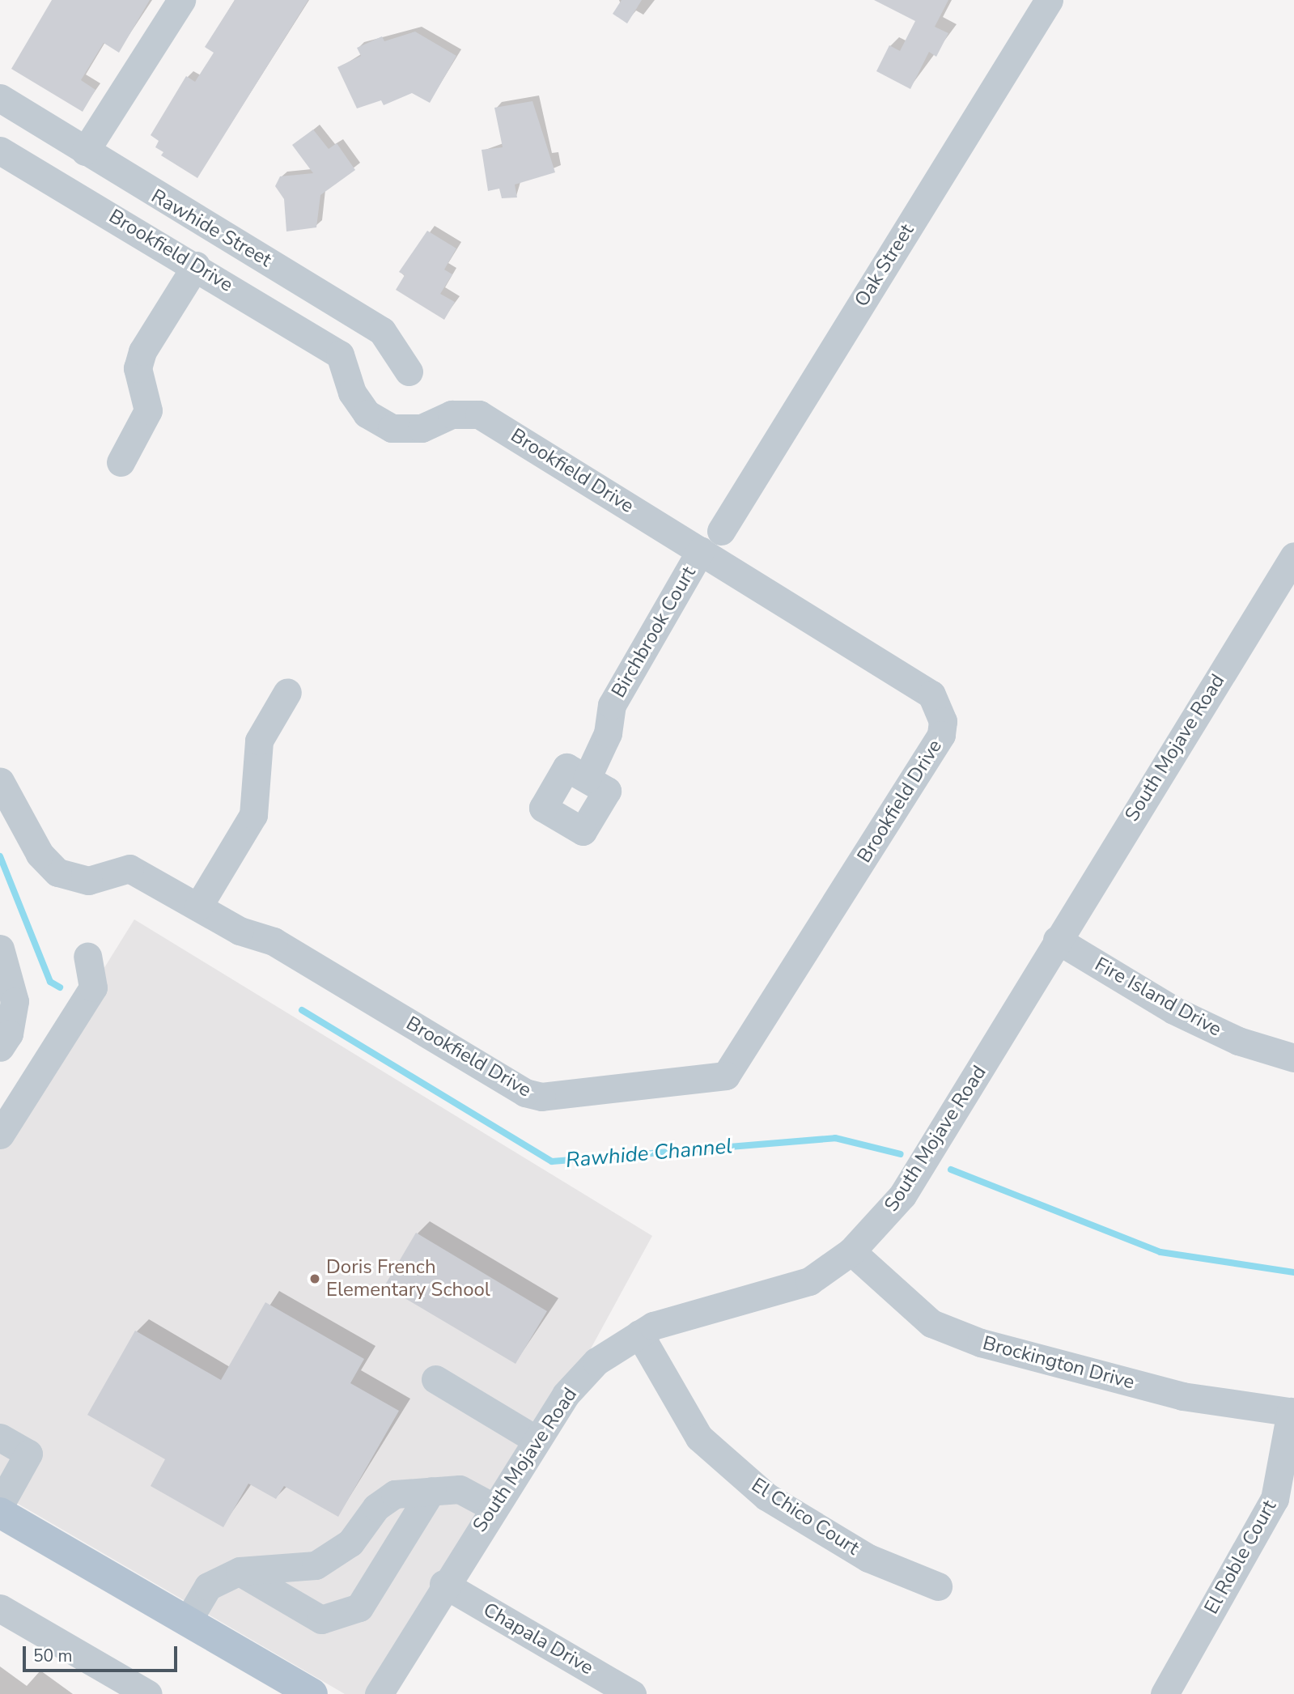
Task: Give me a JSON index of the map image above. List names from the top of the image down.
{
  "streets": {
    "street": [
      "Rawhide Street",
      "Brookfield Drive",
      "Oak Street",
      "Birchbrook Court",
      "South Mojave Road",
      "Fire Island Drive",
      "Brockington Drive",
      "El Chico Court",
      "El Roble Court",
      "Chapala Drive"
    ]
  },
  "crossings": [
    ["Brookfield Drive", "Birchbrook Court"],
    ["South Mojave Road", "Fire Island Drive"],
    ["South Mojave Road", "Brockington Drive"],
    ["South Mojave Road", "El Chico Court"],
    ["South Mojave Road", "Chapala Drive"],
    ["Brockington Drive", "El Roble Court"]
  ],
  "water": ["Rawhide Channel"],
  "places": ["Doris French Elementary School"],
  "scale_bar": "50 m"
}
